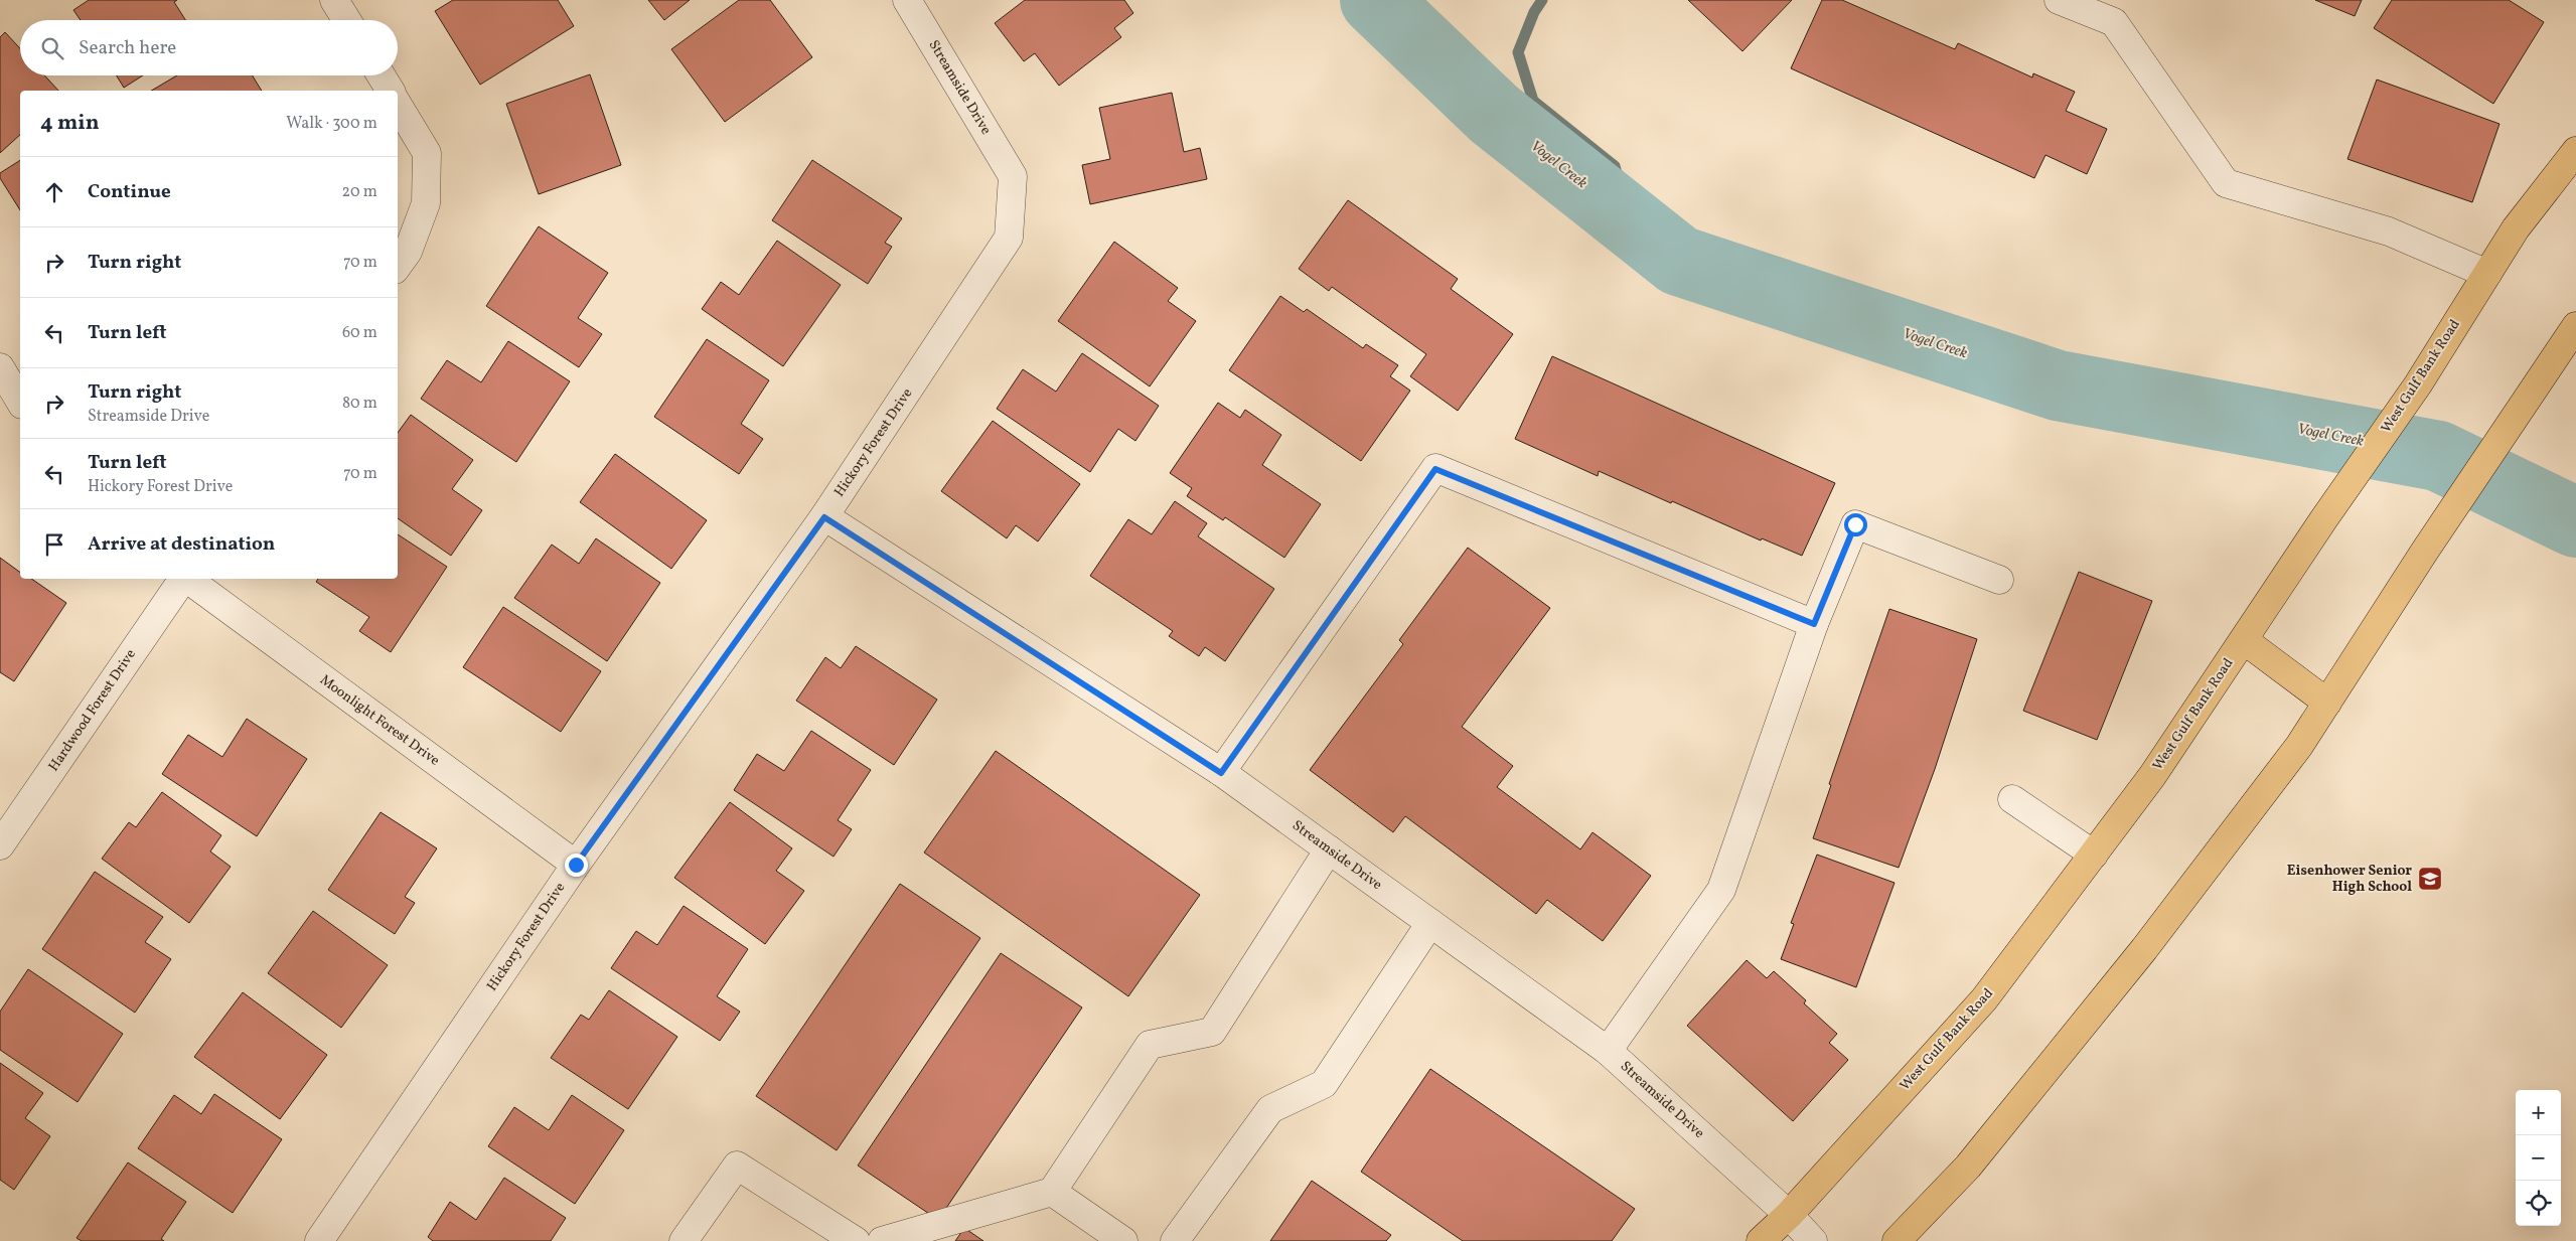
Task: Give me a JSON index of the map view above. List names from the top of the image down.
{
  "streets": {
    "main road": ["West Gulf Bank Road"],
    "street": [
      "Streamside Drive",
      "Hickory Forest Drive",
      "Hardwood Forest Drive",
      "Moonlight Forest Drive"
    ]
  },
  "crossings": [
    ["Streamside Drive", "West Gulf Bank Road"],
    ["Streamside Drive", "Hickory Forest Drive"],
    ["Hickory Forest Drive", "Moonlight Forest Drive"]
  ],
  "water": ["Vogel Creek"],
  "places": {
    "school or university": ["Eisenhower Senior High School"]
  },
  "page": {
    "search": "Search here",
    "heading": ["4 min", "Walk · 300 m"],
    "list": [
      ["Continue", "20 m"],
      ["Turn right", "70 m"],
      ["Turn left", "60 m"],
      ["Turn right", "Streamside Drive", "80 m"],
      ["Turn left", "Hickory Forest Drive", "70 m"],
      "Arrive at destination"
    ],
    "map_buttons": ["+", "−"]
  }
}
